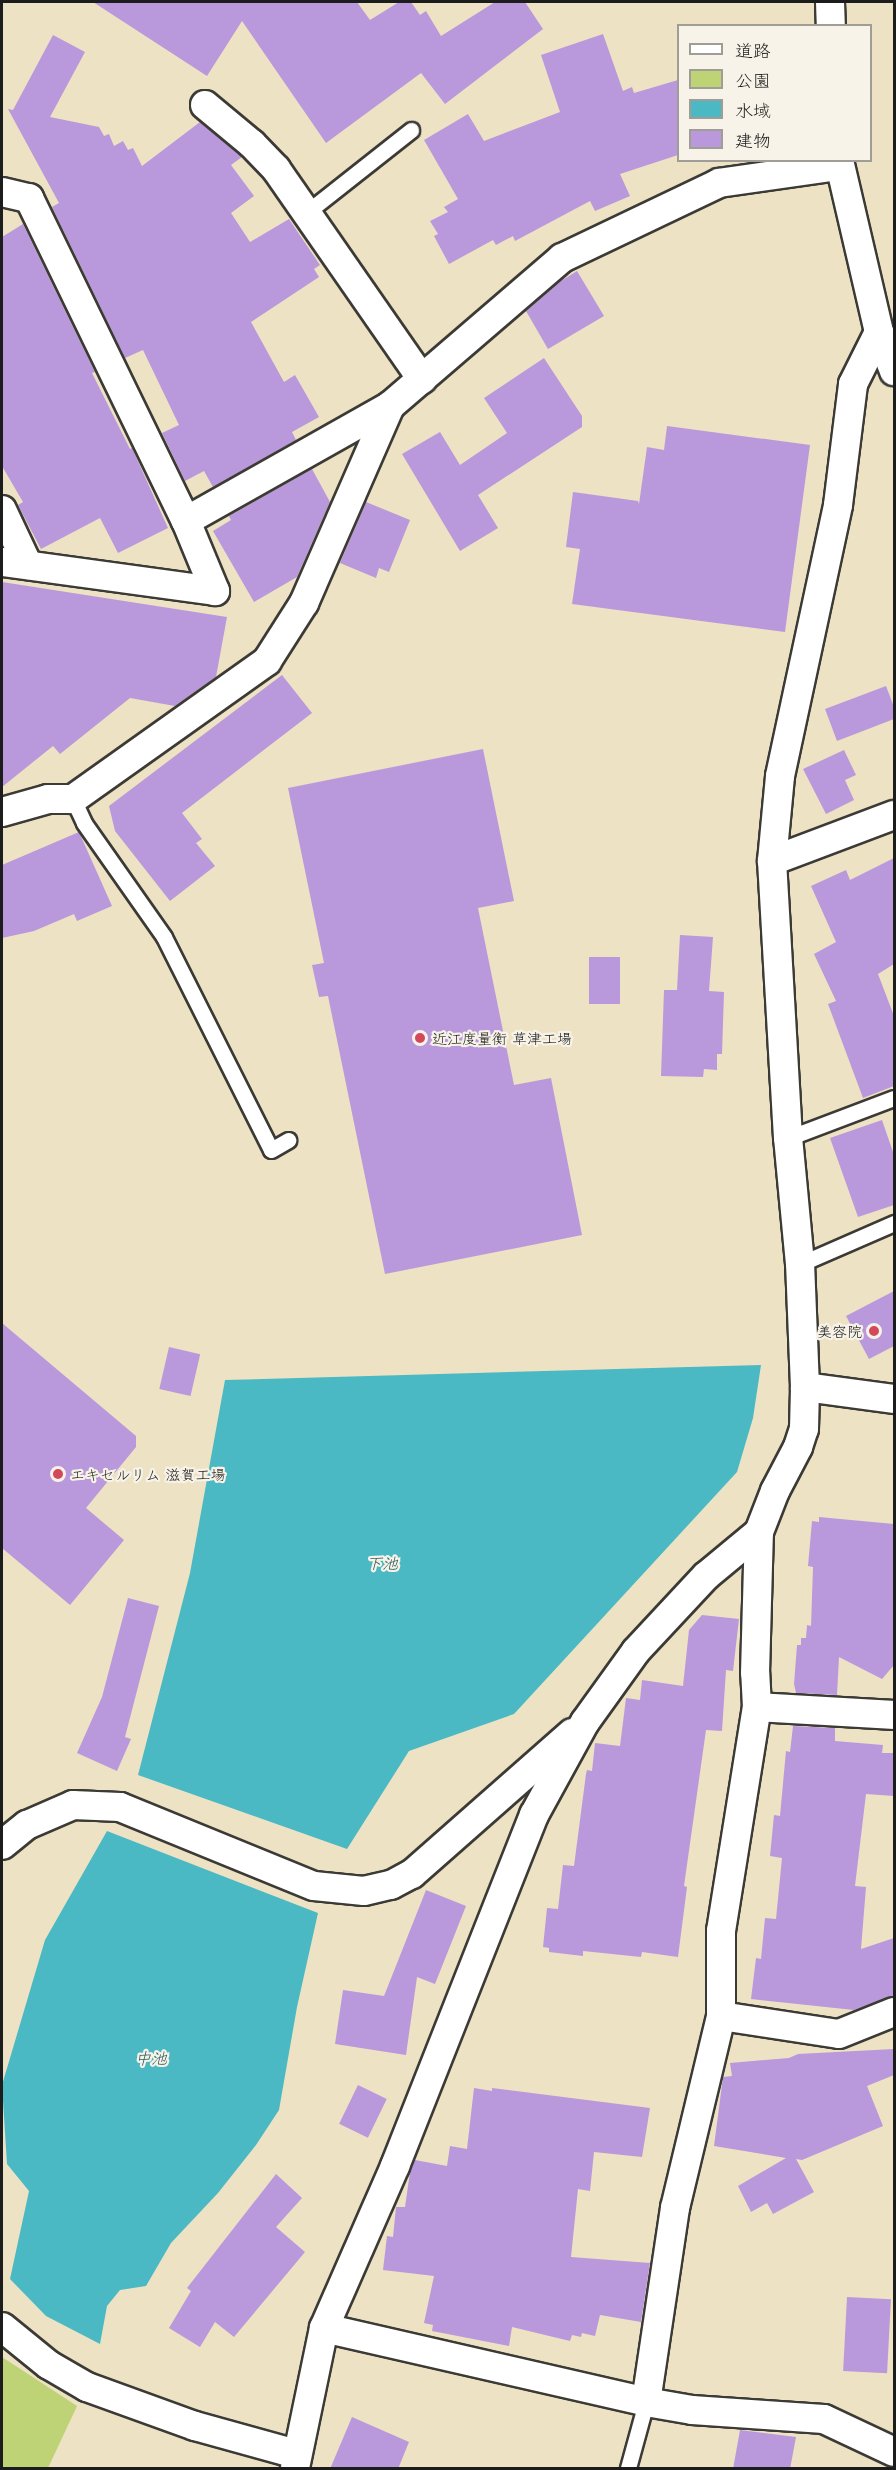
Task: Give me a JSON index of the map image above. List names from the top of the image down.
{
  "water": ["下池", "中池"],
  "places": ["近江度量衡 草津工場", "美容院", "エキセルリム 滋賀工場"],
  "legend": [
    "道路",
    "公園",
    "水域",
    "建物"
  ]
}
